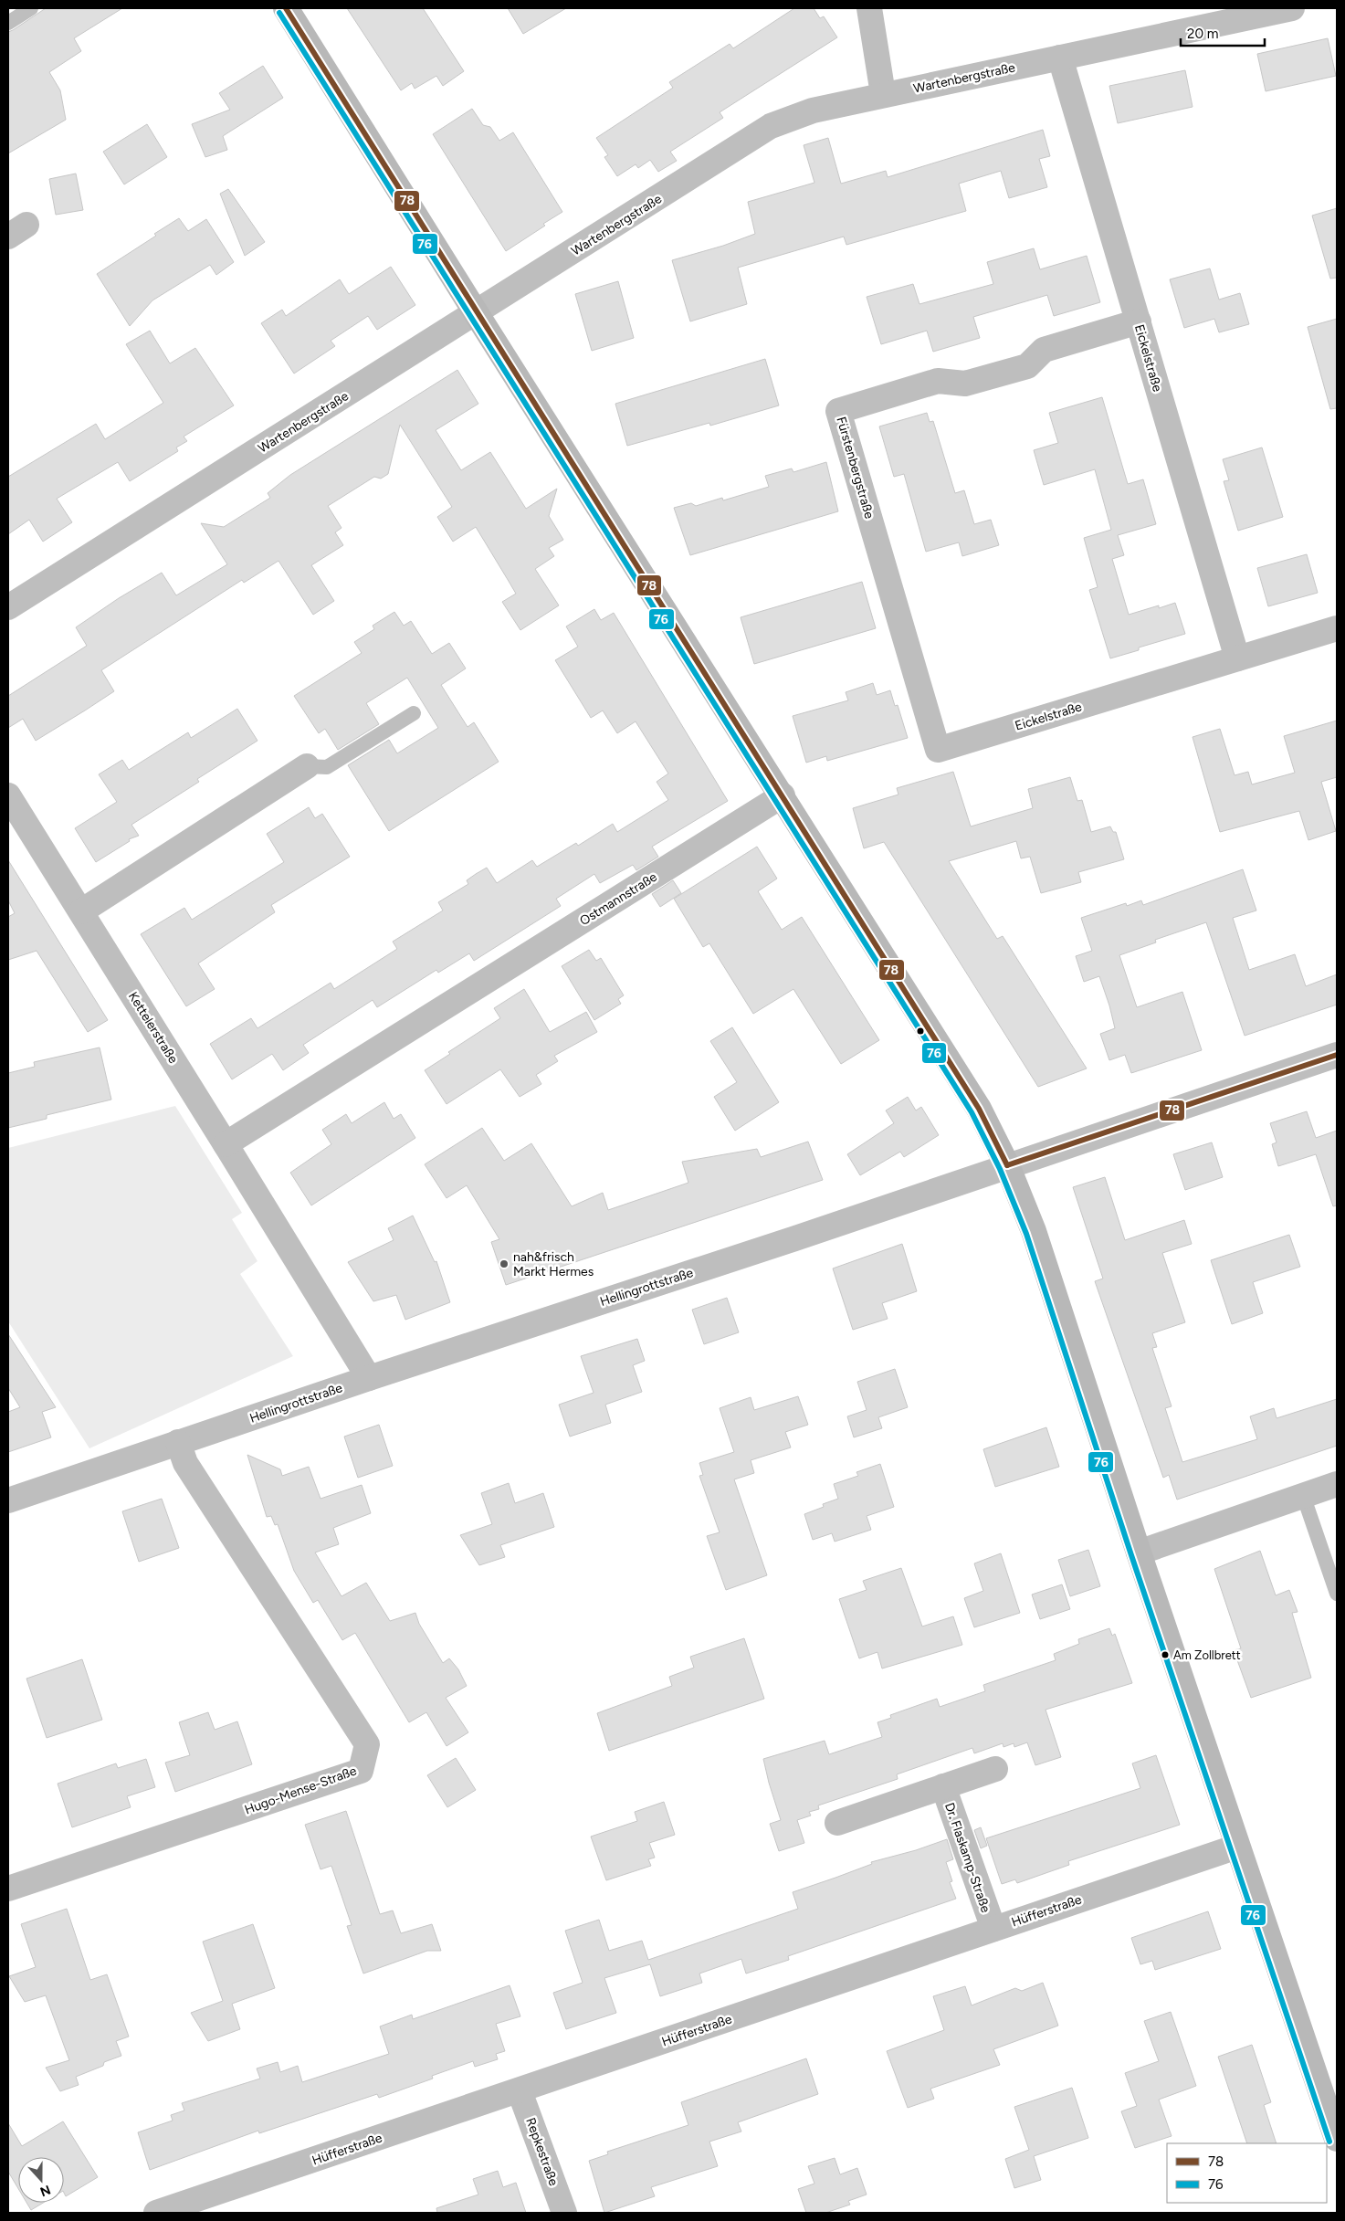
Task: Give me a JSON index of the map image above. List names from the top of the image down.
{
  "streets": {
    "street": [
      "Wartenbergstraße",
      "Eickelstraße",
      "Fürstenbergstraße",
      "Ostmannstraße",
      "Kettelerstraße",
      "Hellingrottstraße",
      "Hugo-Mense-Straße",
      "Dr. Flaskamp-Straße",
      "Hüfferstraße",
      "Repkestraße"
    ]
  },
  "crossings": [
    ["Wartenbergstraße", "Eickelstraße"],
    ["Eickelstraße", "Fürstenbergstraße"],
    ["Ostmannstraße", "Kettelerstraße"],
    ["Kettelerstraße", "Hellingrottstraße"],
    ["Hellingrottstraße", "Hugo-Mense-Straße"],
    ["Dr. Flaskamp-Straße", "Hüfferstraße"],
    ["Hüfferstraße", "Repkestraße"]
  ],
  "places": ["nah&frisch Markt Hermes", "Am Zollbrett"],
  "lines": ["transit line 78", "transit line 76"],
  "legend": ["78", "76"],
  "scale_bar": "20 m",
  "north": "bottom"
}
